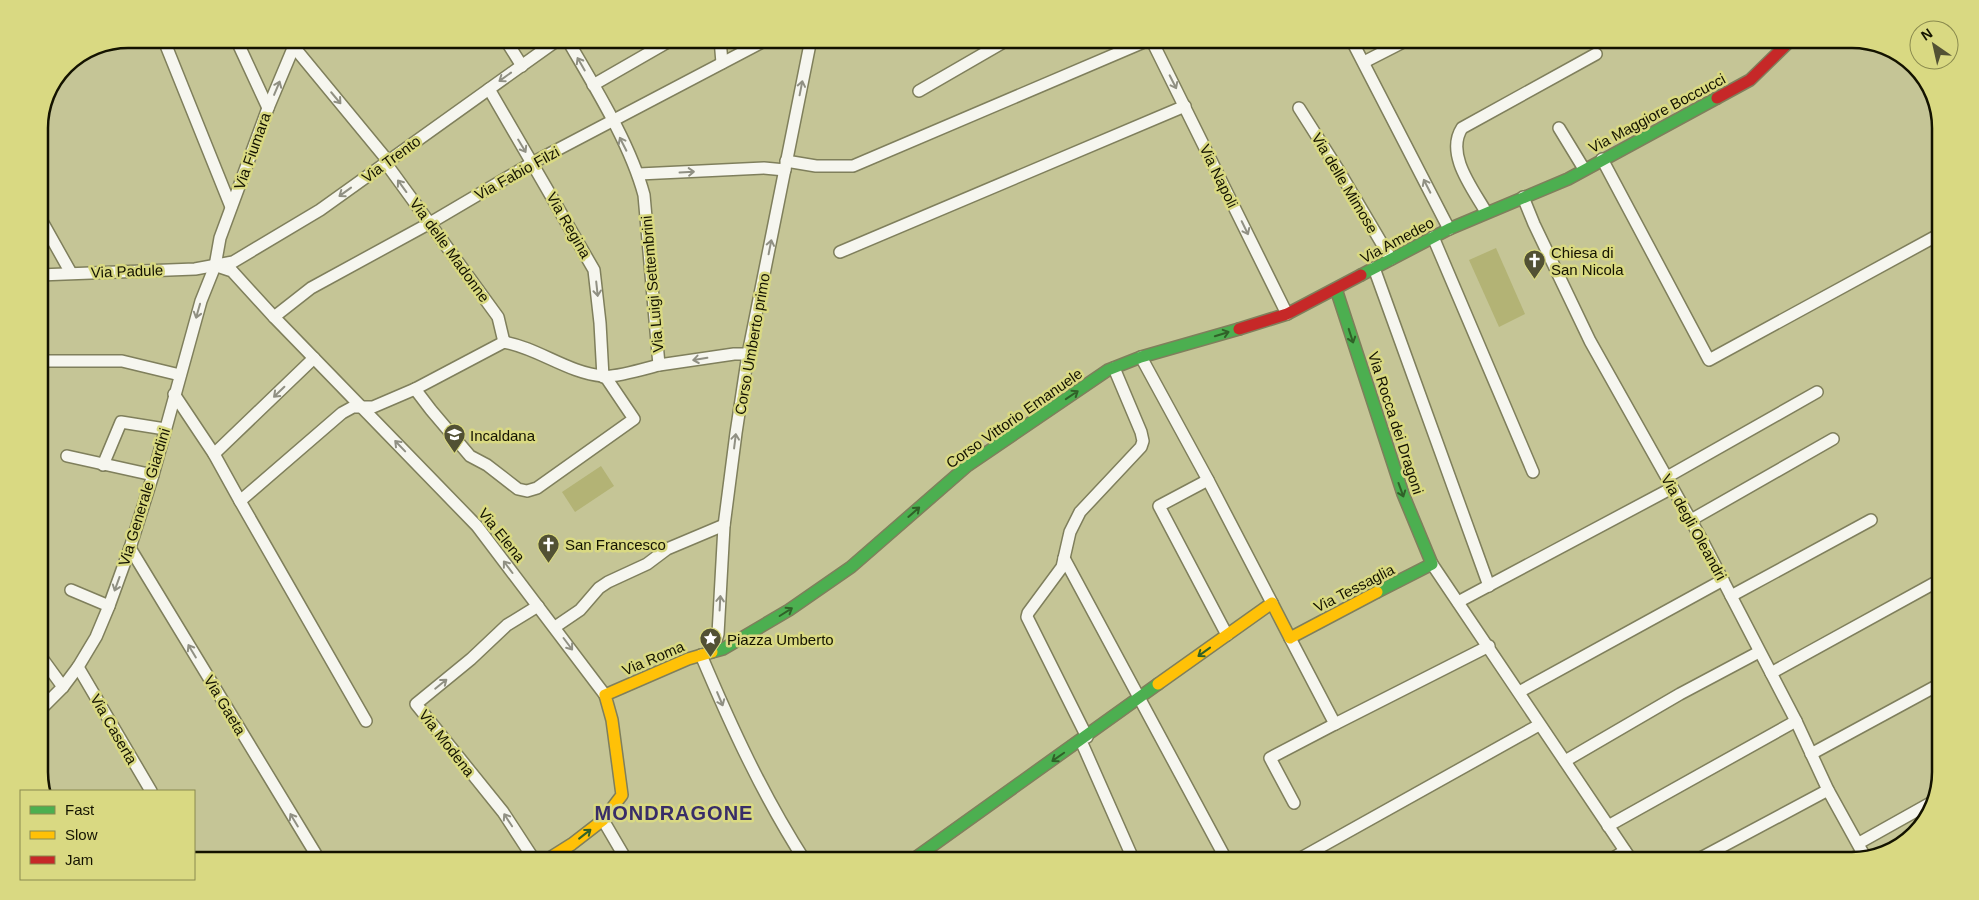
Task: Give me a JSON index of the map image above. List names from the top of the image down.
{
  "streets": {
    "street": [
      "Via Maggiore Boccucci",
      "Via Fiumara",
      "Via Trento",
      "Via Fabio Filzi",
      "Via Napoli",
      "Via delle Mimose",
      "Via Regina",
      "Via Amedeo",
      "Via delle Madonne",
      "Via Padule",
      "Via Luigi Settembrini",
      "Corso Umberto primo",
      "Corso Vittorio Emanuele",
      "Via Rocca dei Dragoni",
      "Via Generale Giardini",
      "Via degli Oleandri",
      "Via Elena",
      "Via Tessaglia",
      "Via Roma",
      "Via Gaeta",
      "Via Caserta",
      "Via Modena"
    ]
  },
  "crossings": [
    ["Via Maggiore Boccucci", "Via Amedeo"],
    ["Via Maggiore Boccucci", "Via degli Oleandri"],
    ["Via Fiumara", "Via Trento"],
    ["Via Fiumara", "Via Padule"],
    ["Via Fiumara", "Via Generale Giardini"],
    ["Via Fiumara", "Via Elena"],
    ["Via Trento", "Via Regina"],
    ["Via Trento", "Via delle Madonne"],
    ["Via Trento", "Via Padule"],
    ["Via Trento", "Via Generale Giardini"],
    ["Via Trento", "Via Elena"],
    ["Via Fabio Filzi", "Via Regina"],
    ["Via Fabio Filzi", "Via delle Madonne"],
    ["Via Fabio Filzi", "Via Luigi Settembrini"],
    ["Via Fabio Filzi", "Via Elena"],
    ["Via Napoli", "Via Amedeo"],
    ["Via Napoli", "Corso Vittorio Emanuele"],
    ["Via delle Mimose", "Via Amedeo"],
    ["Via Amedeo", "Corso Vittorio Emanuele"],
    ["Via Amedeo", "Via Rocca dei Dragoni"],
    ["Via Amedeo", "Via degli Oleandri"],
    ["Via Padule", "Via Generale Giardini"],
    ["Via Padule", "Via Elena"],
    ["Via Luigi Settembrini", "Corso Umberto primo"],
    ["Corso Umberto primo", "Corso Vittorio Emanuele"],
    ["Corso Umberto primo", "Via Roma"],
    ["Corso Vittorio Emanuele", "Via Roma"],
    ["Via Rocca dei Dragoni", "Via Tessaglia"],
    ["Via Generale Giardini", "Via Elena"],
    ["Via Generale Giardini", "Via Gaeta"],
    ["Via Generale Giardini", "Via Caserta"],
    ["Via Elena", "Via Roma"],
    ["Via Elena", "Via Modena"]
  ],
  "one_way": [
    "Via Trento",
    "Via Napoli",
    "Via Regina",
    "Via Luigi Settembrini",
    "Corso Umberto primo",
    "Corso Vittorio Emanuele",
    "Via Generale Giardini",
    "Via Gaeta"
  ],
  "districts": ["MONDRAGONE"],
  "places": {
    "church": ["Chiesa di San Nicola", "San Francesco"],
    "school or university": ["Incaldana"],
    "place": ["Piazza Umberto"]
  },
  "legend": ["Fast", "Slow", "Jam"],
  "north": "top left"
}
